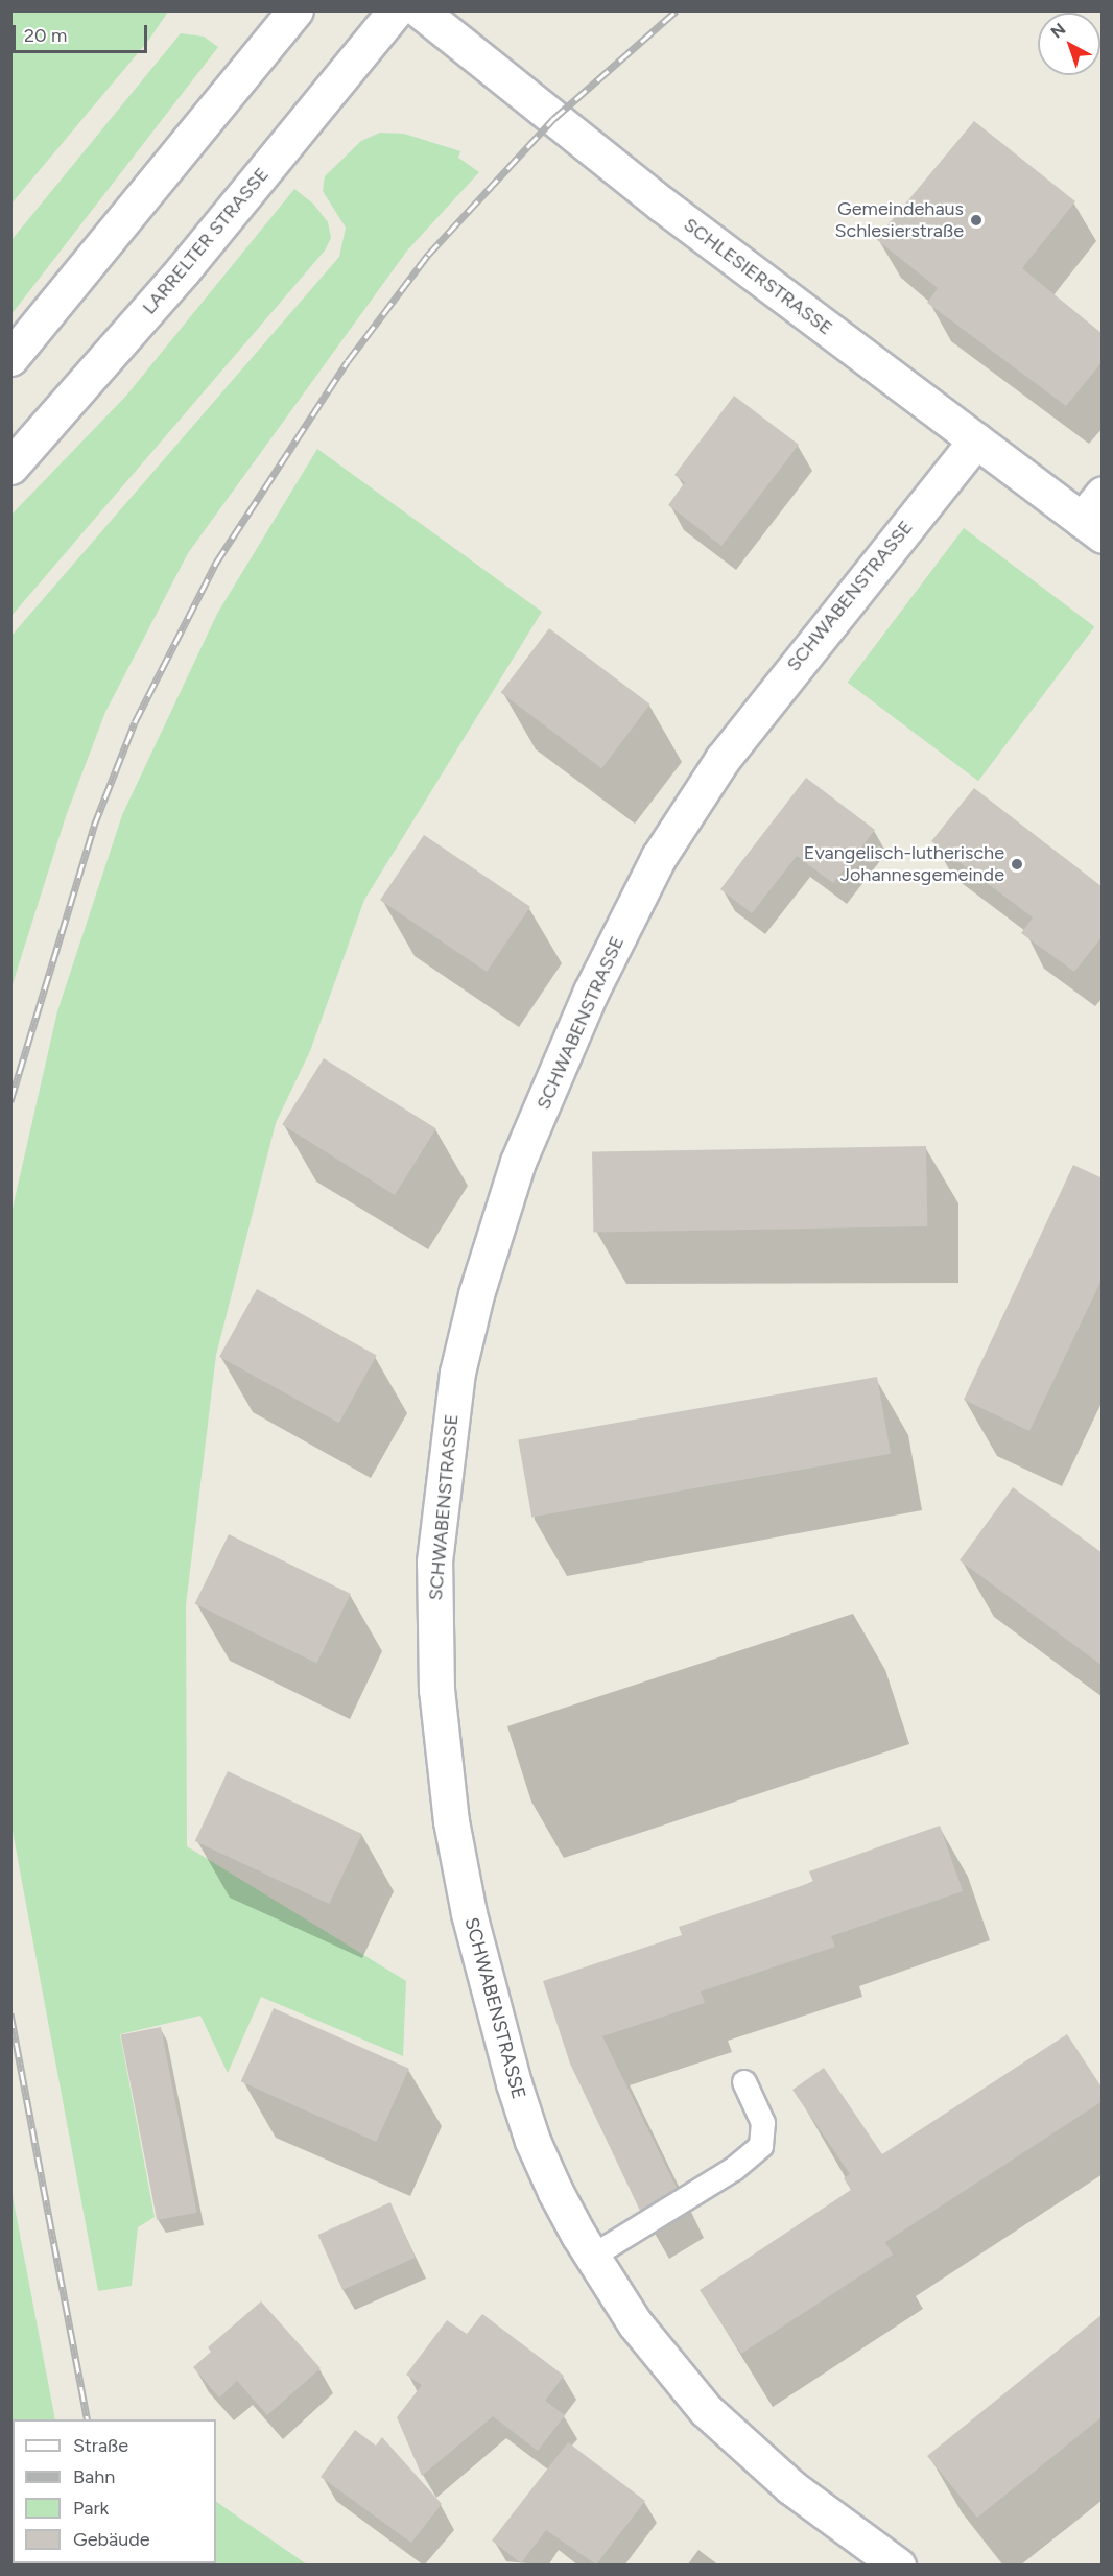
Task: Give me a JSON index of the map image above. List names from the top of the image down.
{
  "streets": {
    "street": ["LARRELTER STRASSE", "SCHLESIERSTRASSE", "SCHWABENSTRASSE"]
  },
  "crossings": [
    ["SCHLESIERSTRASSE", "SCHWABENSTRASSE"]
  ],
  "places": ["Gemeindehaus Schlesierstraße", "Evangelisch-lutherische Johannesgemeinde"],
  "legend": [
    "Straße",
    "Bahn",
    "Park",
    "Gebäude"
  ],
  "scale_bar": "20 m",
  "north": "top left"
}
